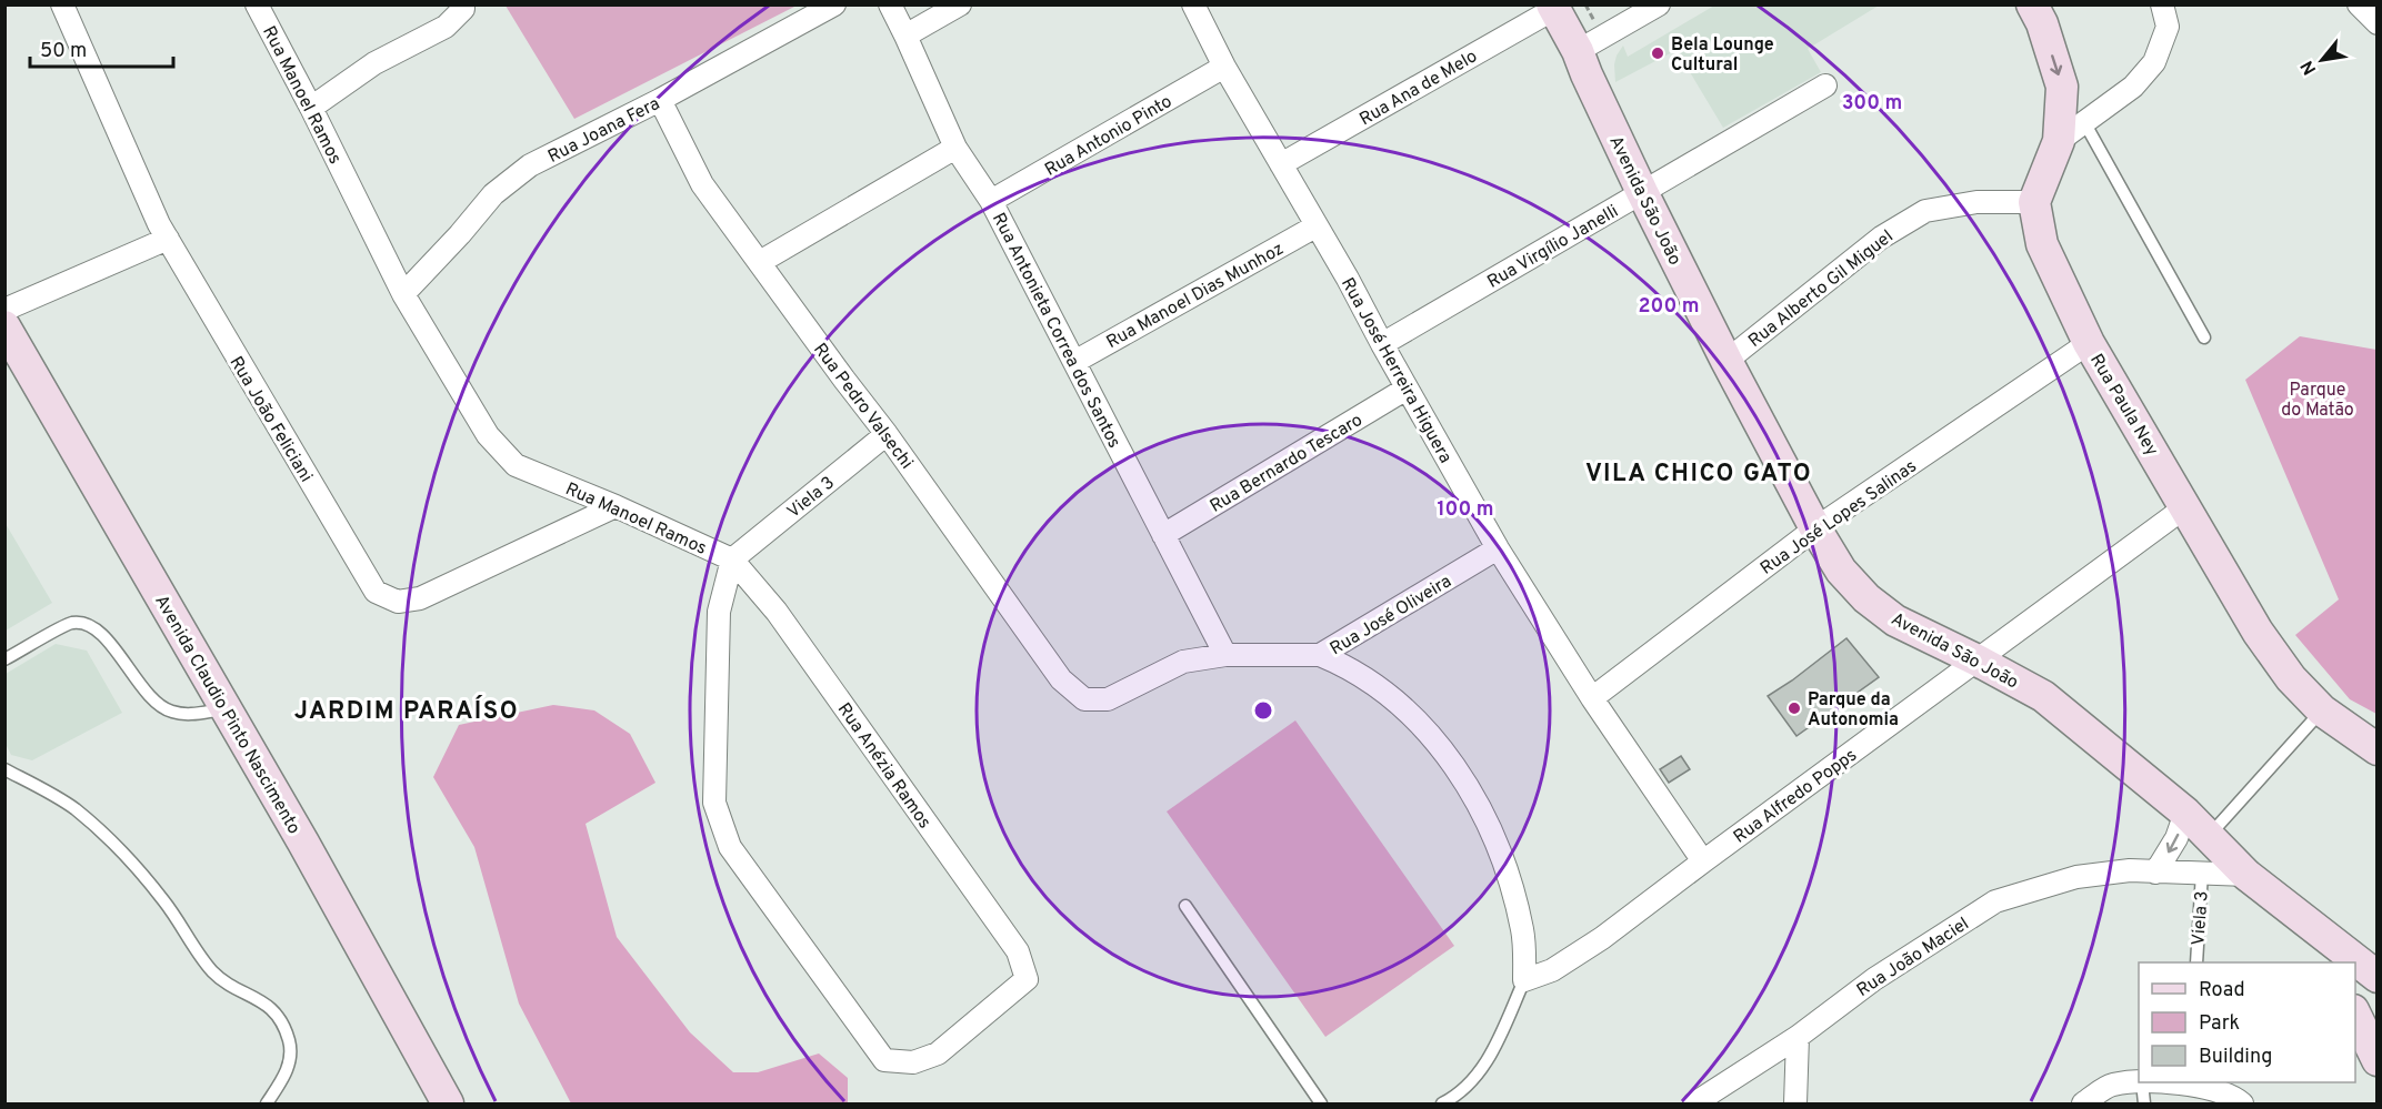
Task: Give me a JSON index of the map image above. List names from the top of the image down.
{
  "streets": {
    "main road": ["Avenida São João", "Rua Paula Ney", "Avenida Claudio Pinto Nascimento"],
    "street": [
      "Rua Ana de Melo",
      "Rua Manoel Ramos",
      "Rua Joana Fera",
      "Rua Antonio Pinto",
      "Rua Virgílio Janelli",
      "Rua Alberto Gil Miguel",
      "Rua Manoel Dias Munhoz",
      "Rua Antonieta Correa dos Santos",
      "Rua José Herreira Higuera",
      "Rua Pedro Valsechi",
      "Rua João Feliciani",
      "Rua Bernardo Tescaro",
      "Viela 3",
      "Rua José Lopes Salinas",
      "Rua José Oliveira",
      "Rua Anézia Ramos",
      "Rua Alfredo Popps",
      "Rua João Maciel"
    ]
  },
  "crossings": [
    ["Rua Ana de Melo", "Avenida São João"],
    ["Rua Ana de Melo", "Rua José Herreira Higuera"],
    ["Rua Manoel Ramos", "Rua Joana Fera"],
    ["Rua Manoel Ramos", "Rua João Feliciani"],
    ["Rua Manoel Ramos", "Viela 3"],
    ["Rua Manoel Ramos", "Rua Anézia Ramos"],
    ["Rua Joana Fera", "Rua Pedro Valsechi"],
    ["Rua Antonio Pinto", "Rua Antonieta Correa dos Santos"],
    ["Rua Antonio Pinto", "Rua José Herreira Higuera"],
    ["Avenida São João", "Rua Virgílio Janelli"],
    ["Avenida São João", "Rua Alberto Gil Miguel"],
    ["Avenida São João", "Rua José Lopes Salinas"],
    ["Avenida São João", "Rua Alfredo Popps"],
    ["Avenida São João", "Rua João Maciel"],
    ["Rua Virgílio Janelli", "Rua José Herreira Higuera"],
    ["Rua Alberto Gil Miguel", "Rua Paula Ney"],
    ["Rua Manoel Dias Munhoz", "Rua Antonieta Correa dos Santos"],
    ["Rua Manoel Dias Munhoz", "Rua José Herreira Higuera"],
    ["Rua Antonieta Correa dos Santos", "Rua Bernardo Tescaro"],
    ["Rua Antonieta Correa dos Santos", "Rua José Oliveira"],
    ["Rua José Herreira Higuera", "Rua Bernardo Tescaro"],
    ["Rua José Herreira Higuera", "Rua José Lopes Salinas"],
    ["Rua José Herreira Higuera", "Rua José Oliveira"],
    ["Rua José Herreira Higuera", "Rua Alfredo Popps"],
    ["Rua Paula Ney", "Rua José Lopes Salinas"],
    ["Rua Paula Ney", "Rua Alfredo Popps"],
    ["Rua Pedro Valsechi", "Viela 3"],
    ["Rua Pedro Valsechi", "Rua José Oliveira"],
    ["Viela 3", "Rua Anézia Ramos"],
    ["Viela 3", "Rua João Maciel"]
  ],
  "districts": ["VILA CHICO GATO", "JARDIM PARAÍSO"],
  "parks": ["Parque do Matão"],
  "places": ["Bela Lounge Cultural", "Parque da Autonomia"],
  "legend": ["Road", "Park", "Building"],
  "scale_bar": "50 m",
  "north": "bottom left",
  "rings": ["300 m", "200 m", "100 m"]
}
